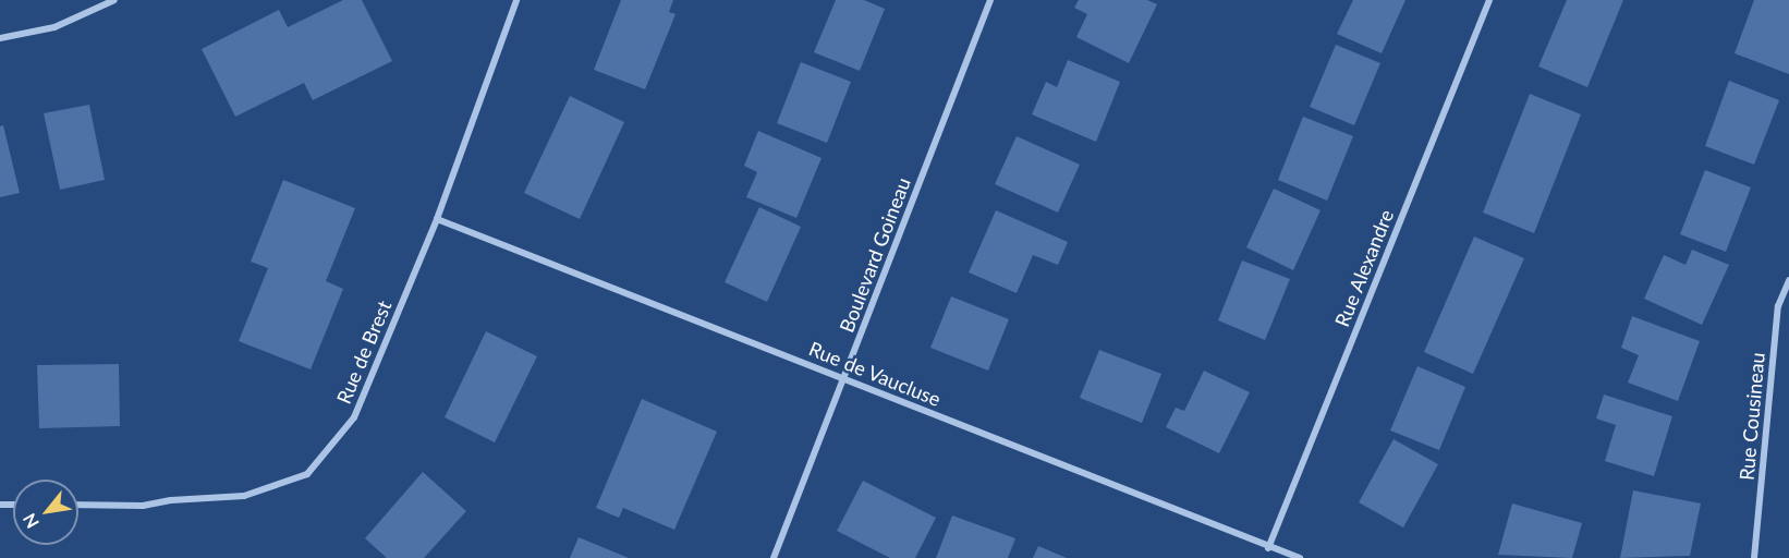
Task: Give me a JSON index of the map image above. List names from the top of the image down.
{
  "streets": {
    "street": [
      "Boulevard Goineau",
      "Rue Alexandre",
      "Rue de Brest",
      "Rue de Vaucluse",
      "Rue Cousineau"
    ]
  },
  "crossings": [
    ["Boulevard Goineau", "Rue de Vaucluse"],
    ["Rue Alexandre", "Rue de Vaucluse"],
    ["Rue de Brest", "Rue de Vaucluse"]
  ],
  "north": "bottom left"
}
